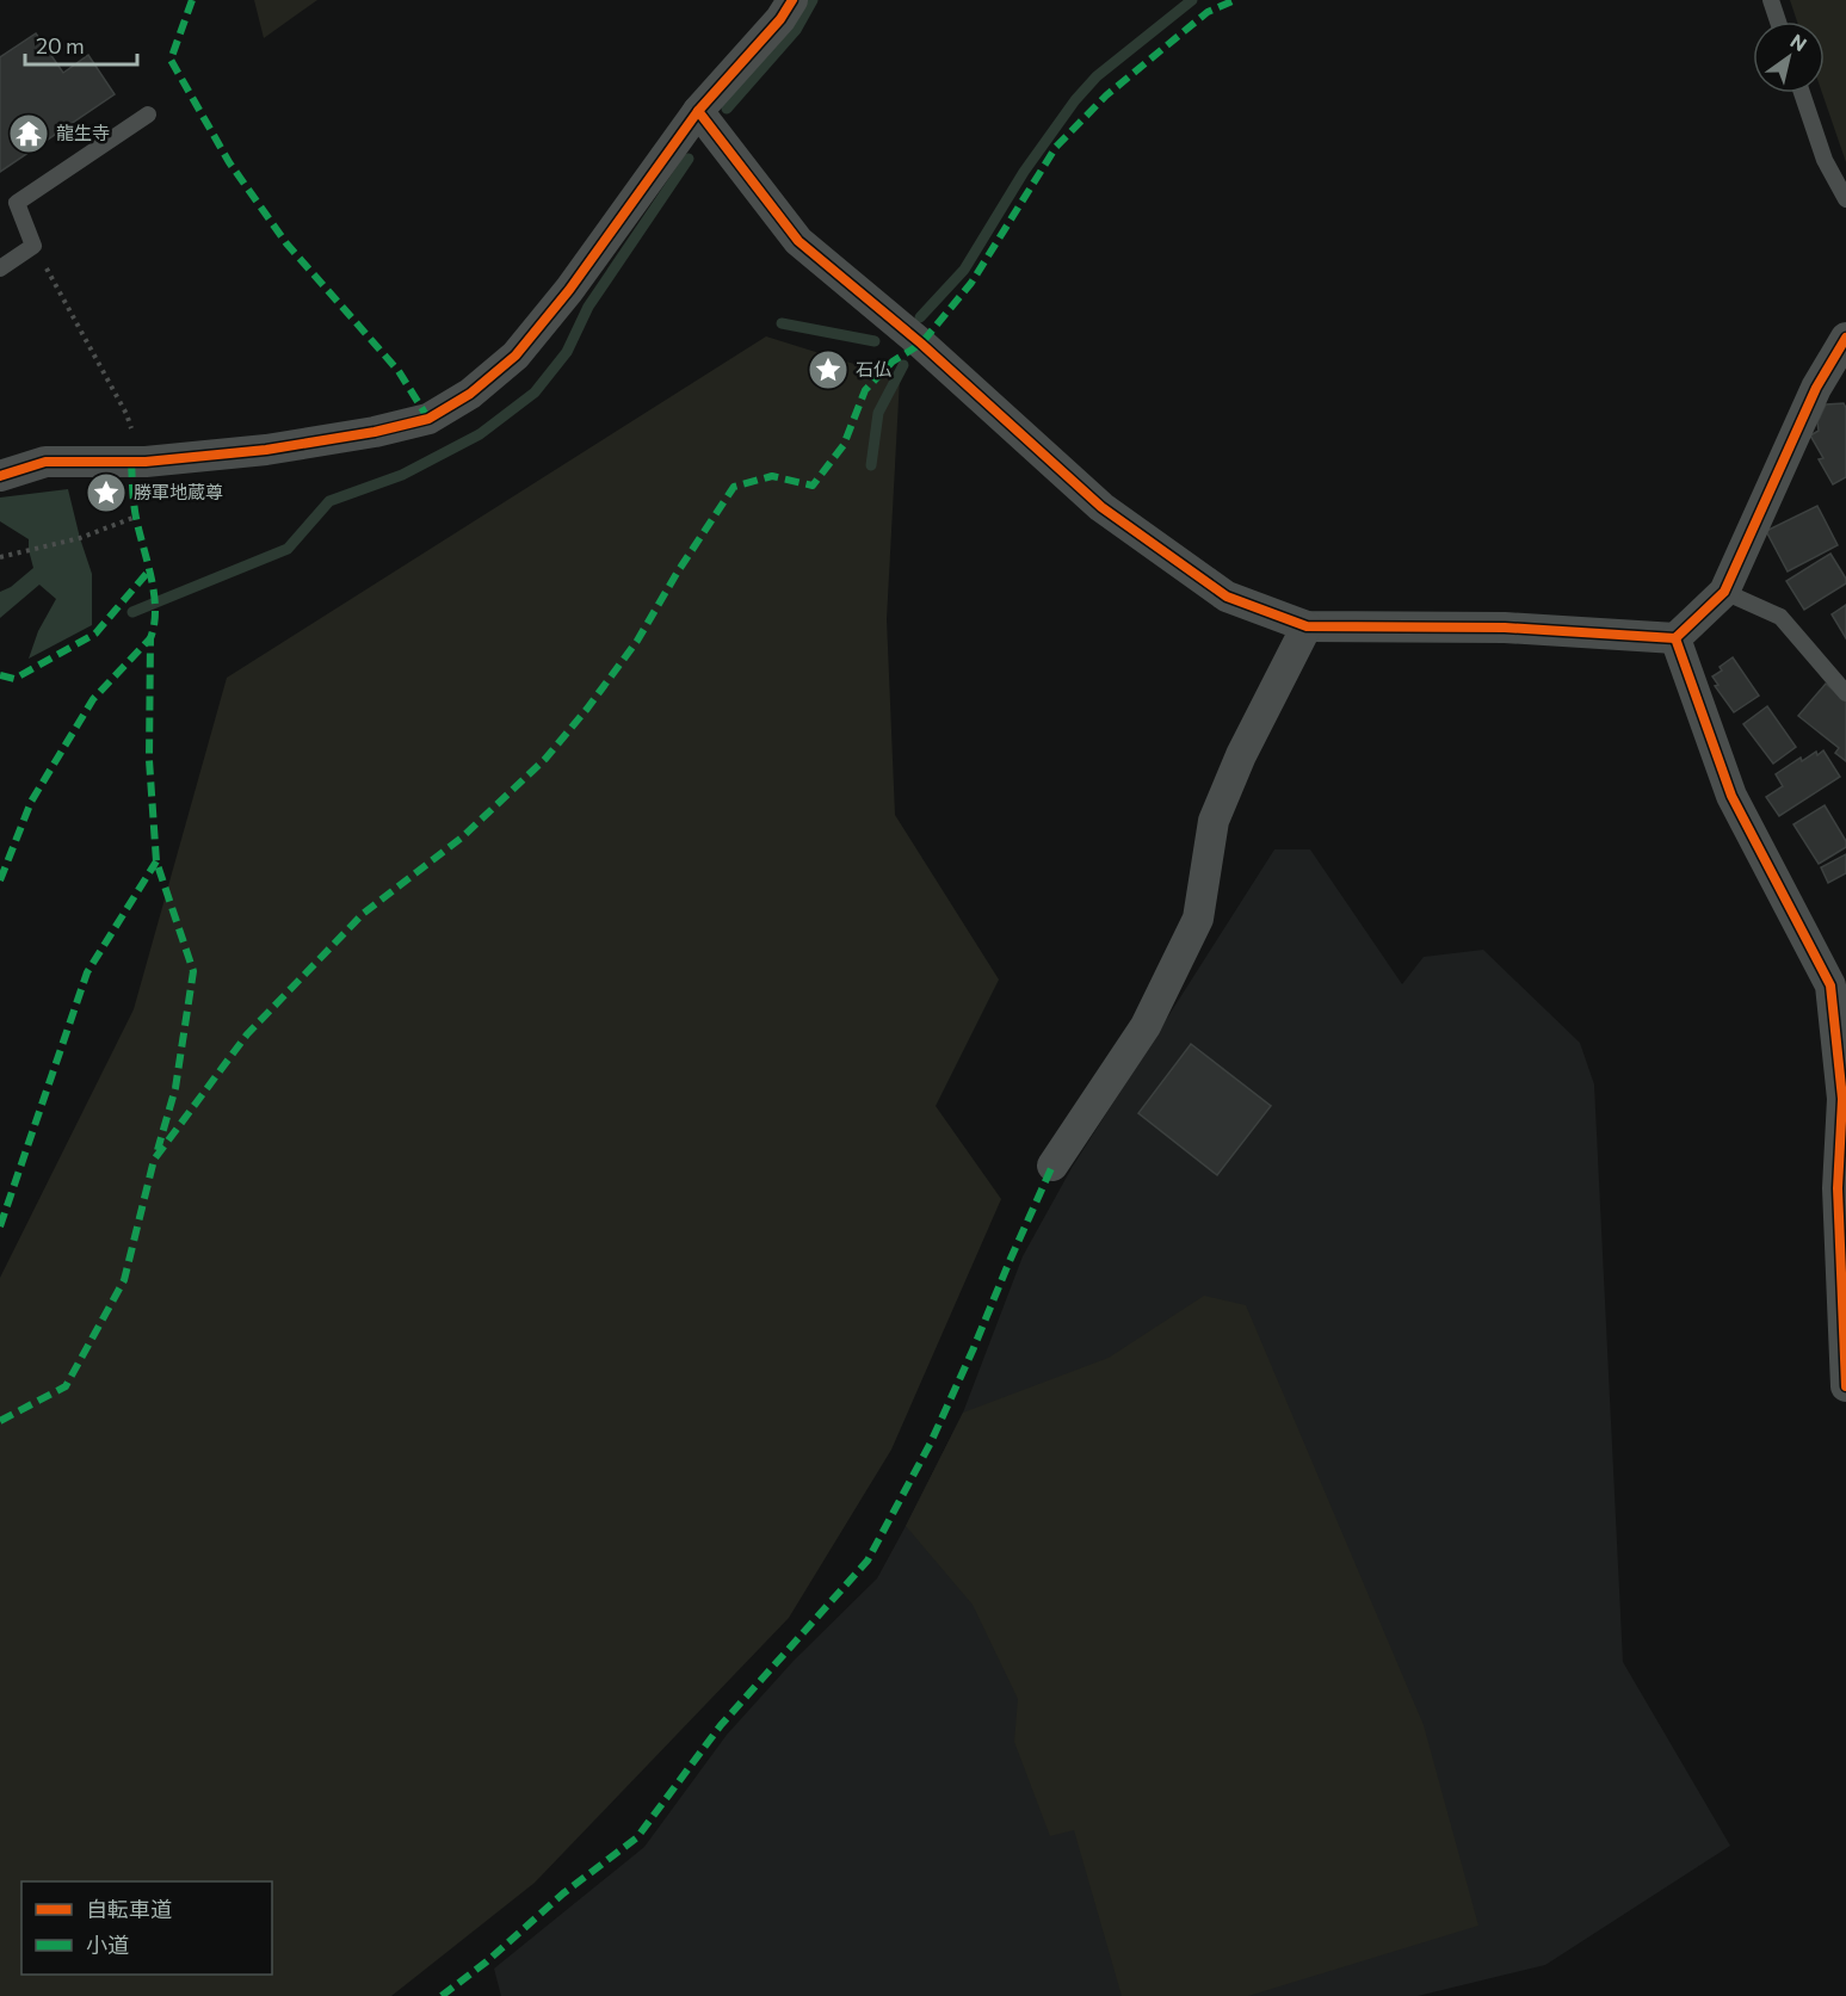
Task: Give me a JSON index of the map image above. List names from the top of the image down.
{
  "places": {
    "temple": ["龍生寺"],
    "place": ["石仏", "勝軍地蔵尊"]
  },
  "legend": ["自転車道", "小道"],
  "scale_bar": "20 m",
  "north": "top right"
}
